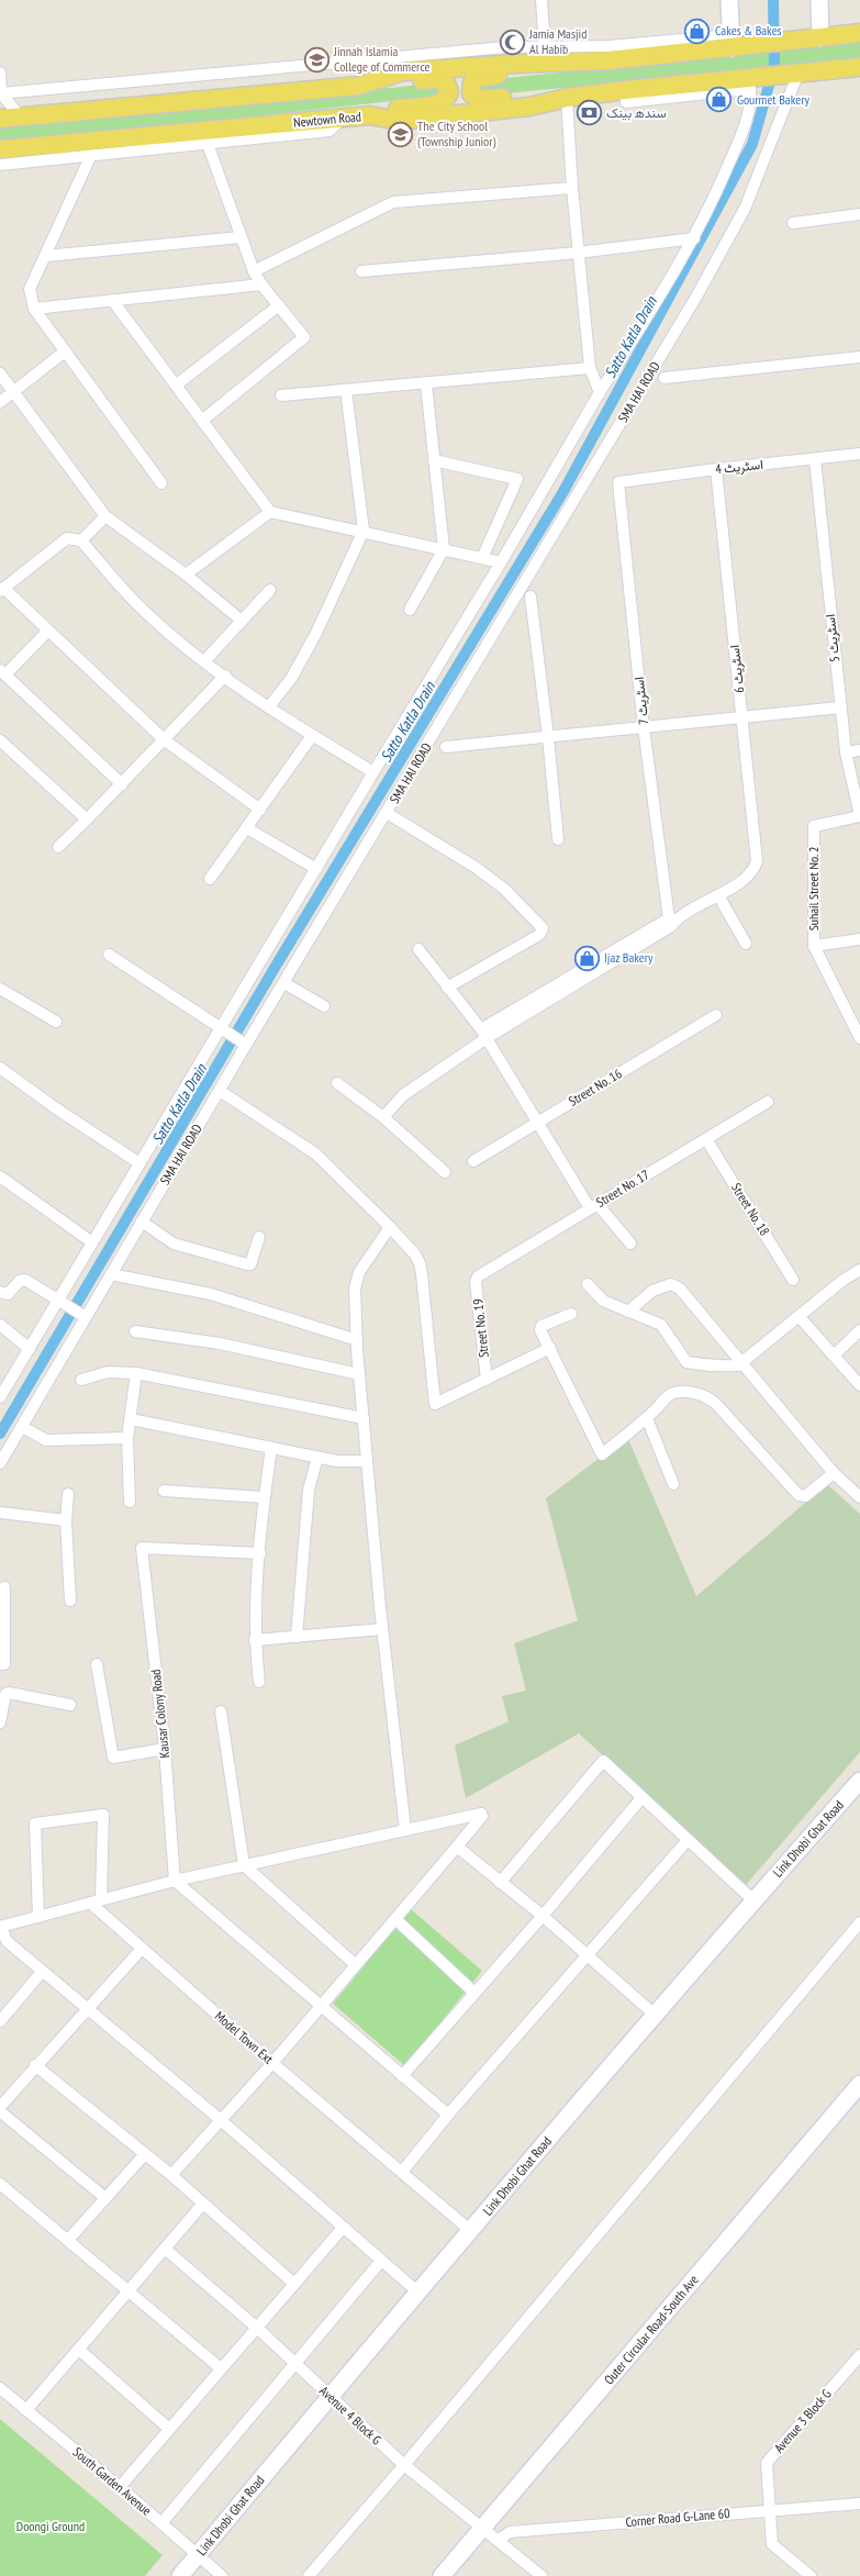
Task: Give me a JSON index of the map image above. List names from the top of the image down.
{
  "streets": {
    "main road": ["Newtown Road"],
    "street": [
      "SMA HAI ROAD",
      "اسٹریٹ 4",
      "اسٹریٹ 5",
      "اسٹریٹ 6",
      "اسٹریٹ 7",
      "Suhail Street No. 2",
      "Street No. 16",
      "Street No. 17",
      "Street No. 18",
      "Street No. 19",
      "Kausar Colony Road",
      "Link Dhobi Ghat Road",
      "Model Town Ext",
      "Outer Circular Road-South Ave",
      "Avenue 4 Block G",
      "Avenue 3 Block G",
      "South Garden Avenue",
      "Corner Road G-Lane 60"
    ]
  },
  "crossings": [
    ["Newtown Road", "SMA HAI ROAD"],
    ["اسٹریٹ 4", "اسٹریٹ 5"],
    ["اسٹریٹ 4", "اسٹریٹ 6"],
    ["اسٹریٹ 4", "اسٹریٹ 7"],
    ["اسٹریٹ 5", "Suhail Street No. 2"],
    ["Street No. 17", "Street No. 18"],
    ["Street No. 17", "Street No. 19"],
    ["Link Dhobi Ghat Road", "Model Town Ext"],
    ["Link Dhobi Ghat Road", "Avenue 4 Block G"],
    ["Link Dhobi Ghat Road", "South Garden Avenue"],
    ["Outer Circular Road-South Ave", "Avenue 4 Block G"],
    ["Avenue 4 Block G", "Corner Road G-Lane 60"],
    ["Avenue 3 Block G", "Corner Road G-Lane 60"]
  ],
  "water": ["Satto Katla Drain"],
  "parks": ["Doongi Ground"],
  "places": {
    "shop": ["Cakes & Bakes", "Gourmet Bakery", "Ijaz Bakery"],
    "mosque": ["Jamia Masjid Al Habib"],
    "school or university": ["Jinnah Islamia College of Commerce", "The City School (Township Junior)"],
    "bank": ["سندھ بینک"]
  }
}
